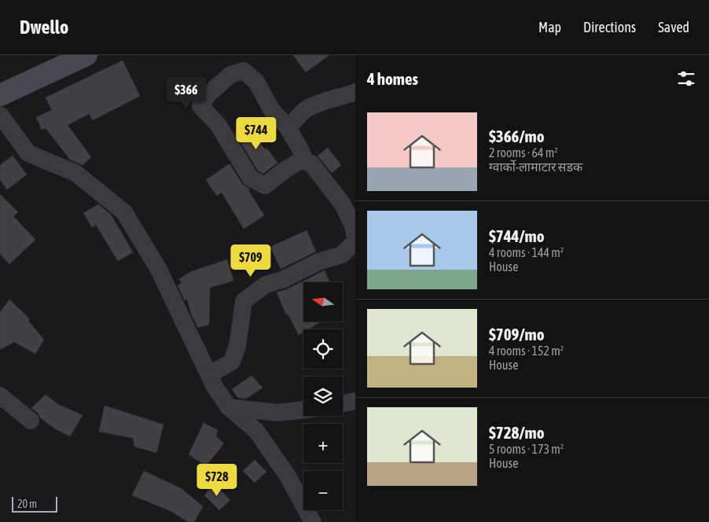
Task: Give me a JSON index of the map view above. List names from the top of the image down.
{
  "scale_bar": "20 m",
  "north": "left",
  "page": {
    "header": "Dwello",
    "nav": ["Map", "Directions", "Saved"],
    "heading": "4 homes",
    "price": [
      "$366",
      "$744",
      "$709",
      "$728"
    ],
    "list": [
      {
        "name": "$366/mo",
        "note": "2 rooms · 64 m² · ग्वार्को-लामाटार सडक"
      },
      {
        "name": "$744/mo",
        "note": "4 rooms · 144 m² · House"
      },
      {
        "name": "$709/mo",
        "note": "4 rooms · 152 m² · House"
      },
      {
        "name": "$728/mo",
        "note": "5 rooms · 173 m² · House"
      }
    ],
    "map_buttons": ["+", "−"],
    "scale": "20 m"
  }
}
